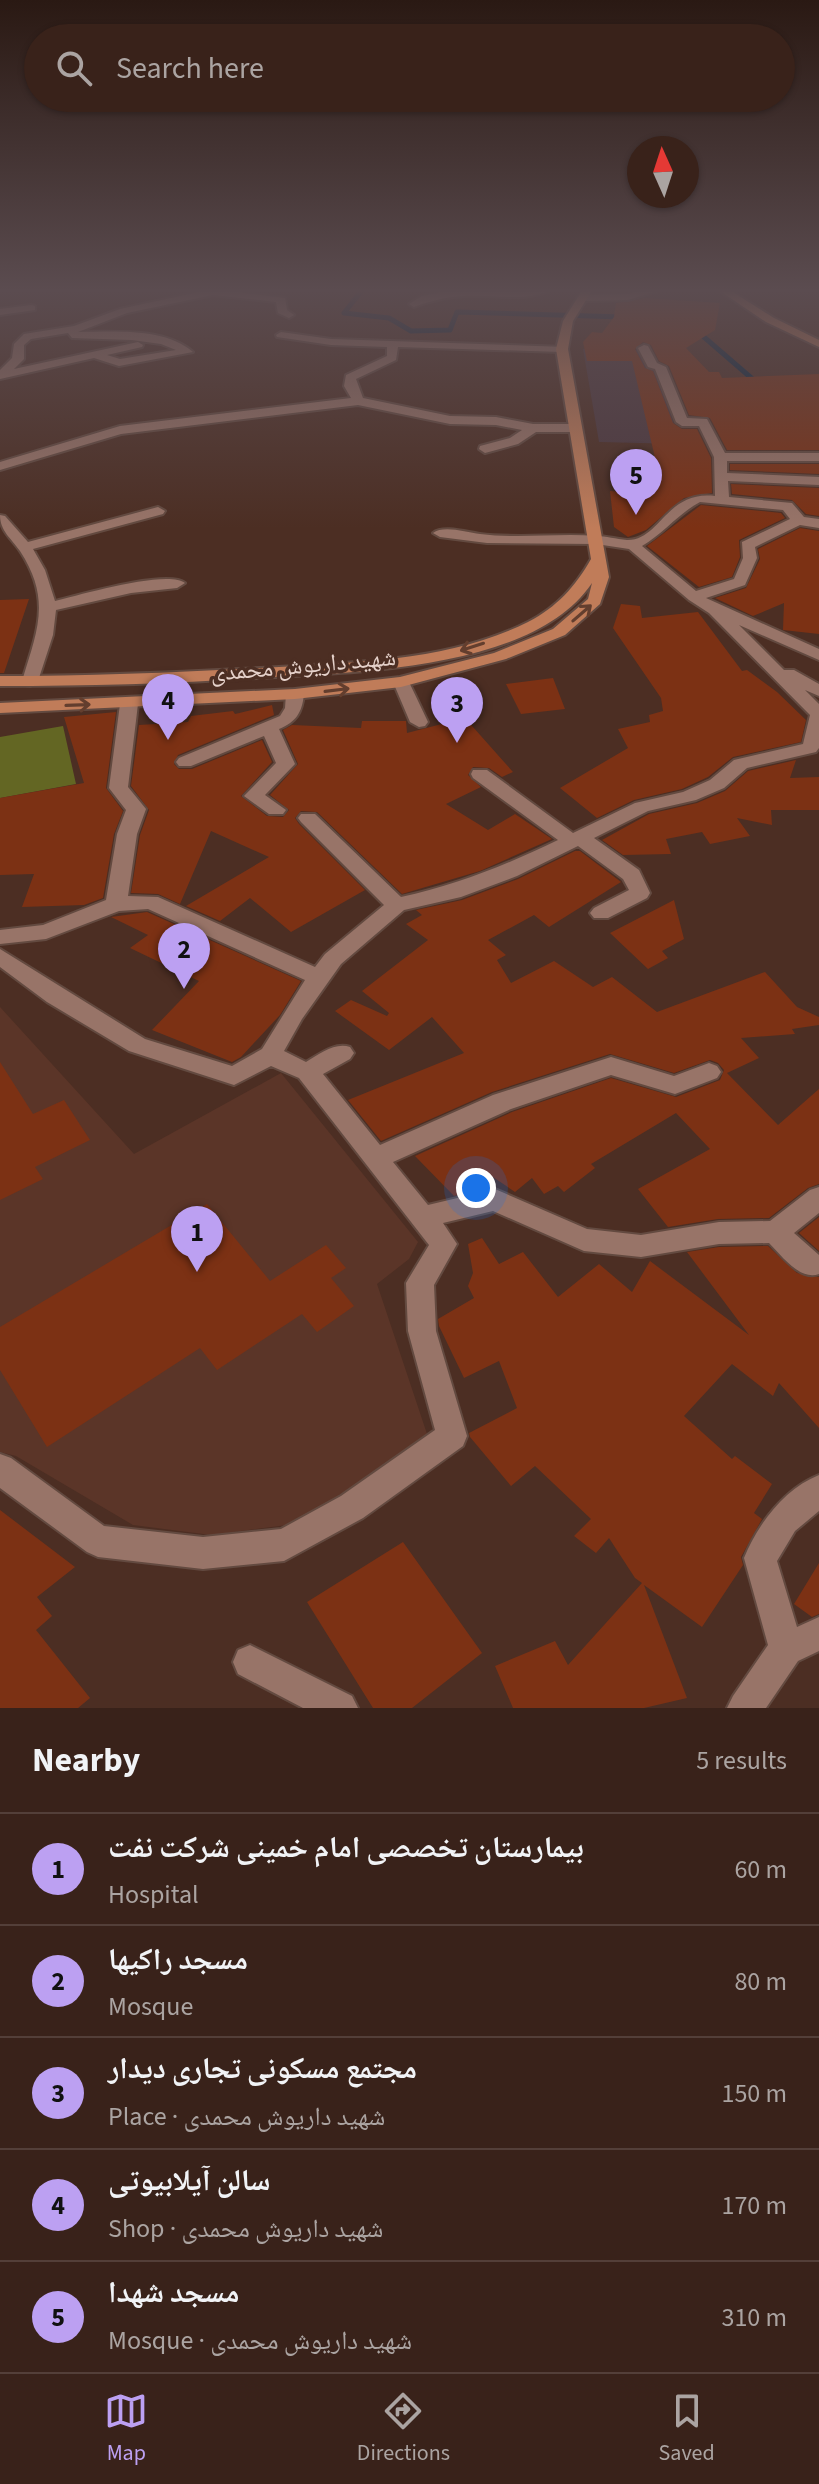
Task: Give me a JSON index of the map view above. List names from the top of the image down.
{
  "streets": {
    "main road": ["شهید داریوش محمدی"]
  },
  "north": "top",
  "page": {
    "search": "Search here",
    "pins": [
      "5",
      "4",
      "3",
      "2",
      "1"
    ],
    "heading": ["Nearby", "5 results"],
    "list": [
      {
        "mark": "1",
        "name": "بیمارستان تخصصی امام خمینی شرکت نفت",
        "note": "Hospital",
        "value": "60 m"
      },
      {
        "mark": "2",
        "name": "مسجد راکیها",
        "note": "Mosque",
        "value": "80 m"
      },
      {
        "mark": "3",
        "name": "مجتمع مسکونی تجاری دیدار",
        "note": "Place · شهید داریوش محمدی",
        "value": "150 m"
      },
      {
        "mark": "4",
        "name": "سالن آیلابیوتی",
        "note": "Shop · شهید داریوش محمدی",
        "value": "170 m"
      },
      {
        "mark": "5",
        "name": "مسجد شهدا",
        "note": "Mosque · شهید داریوش محمدی",
        "value": "310 m"
      }
    ],
    "nav": ["Map", "Directions", "Saved"]
  }
}
